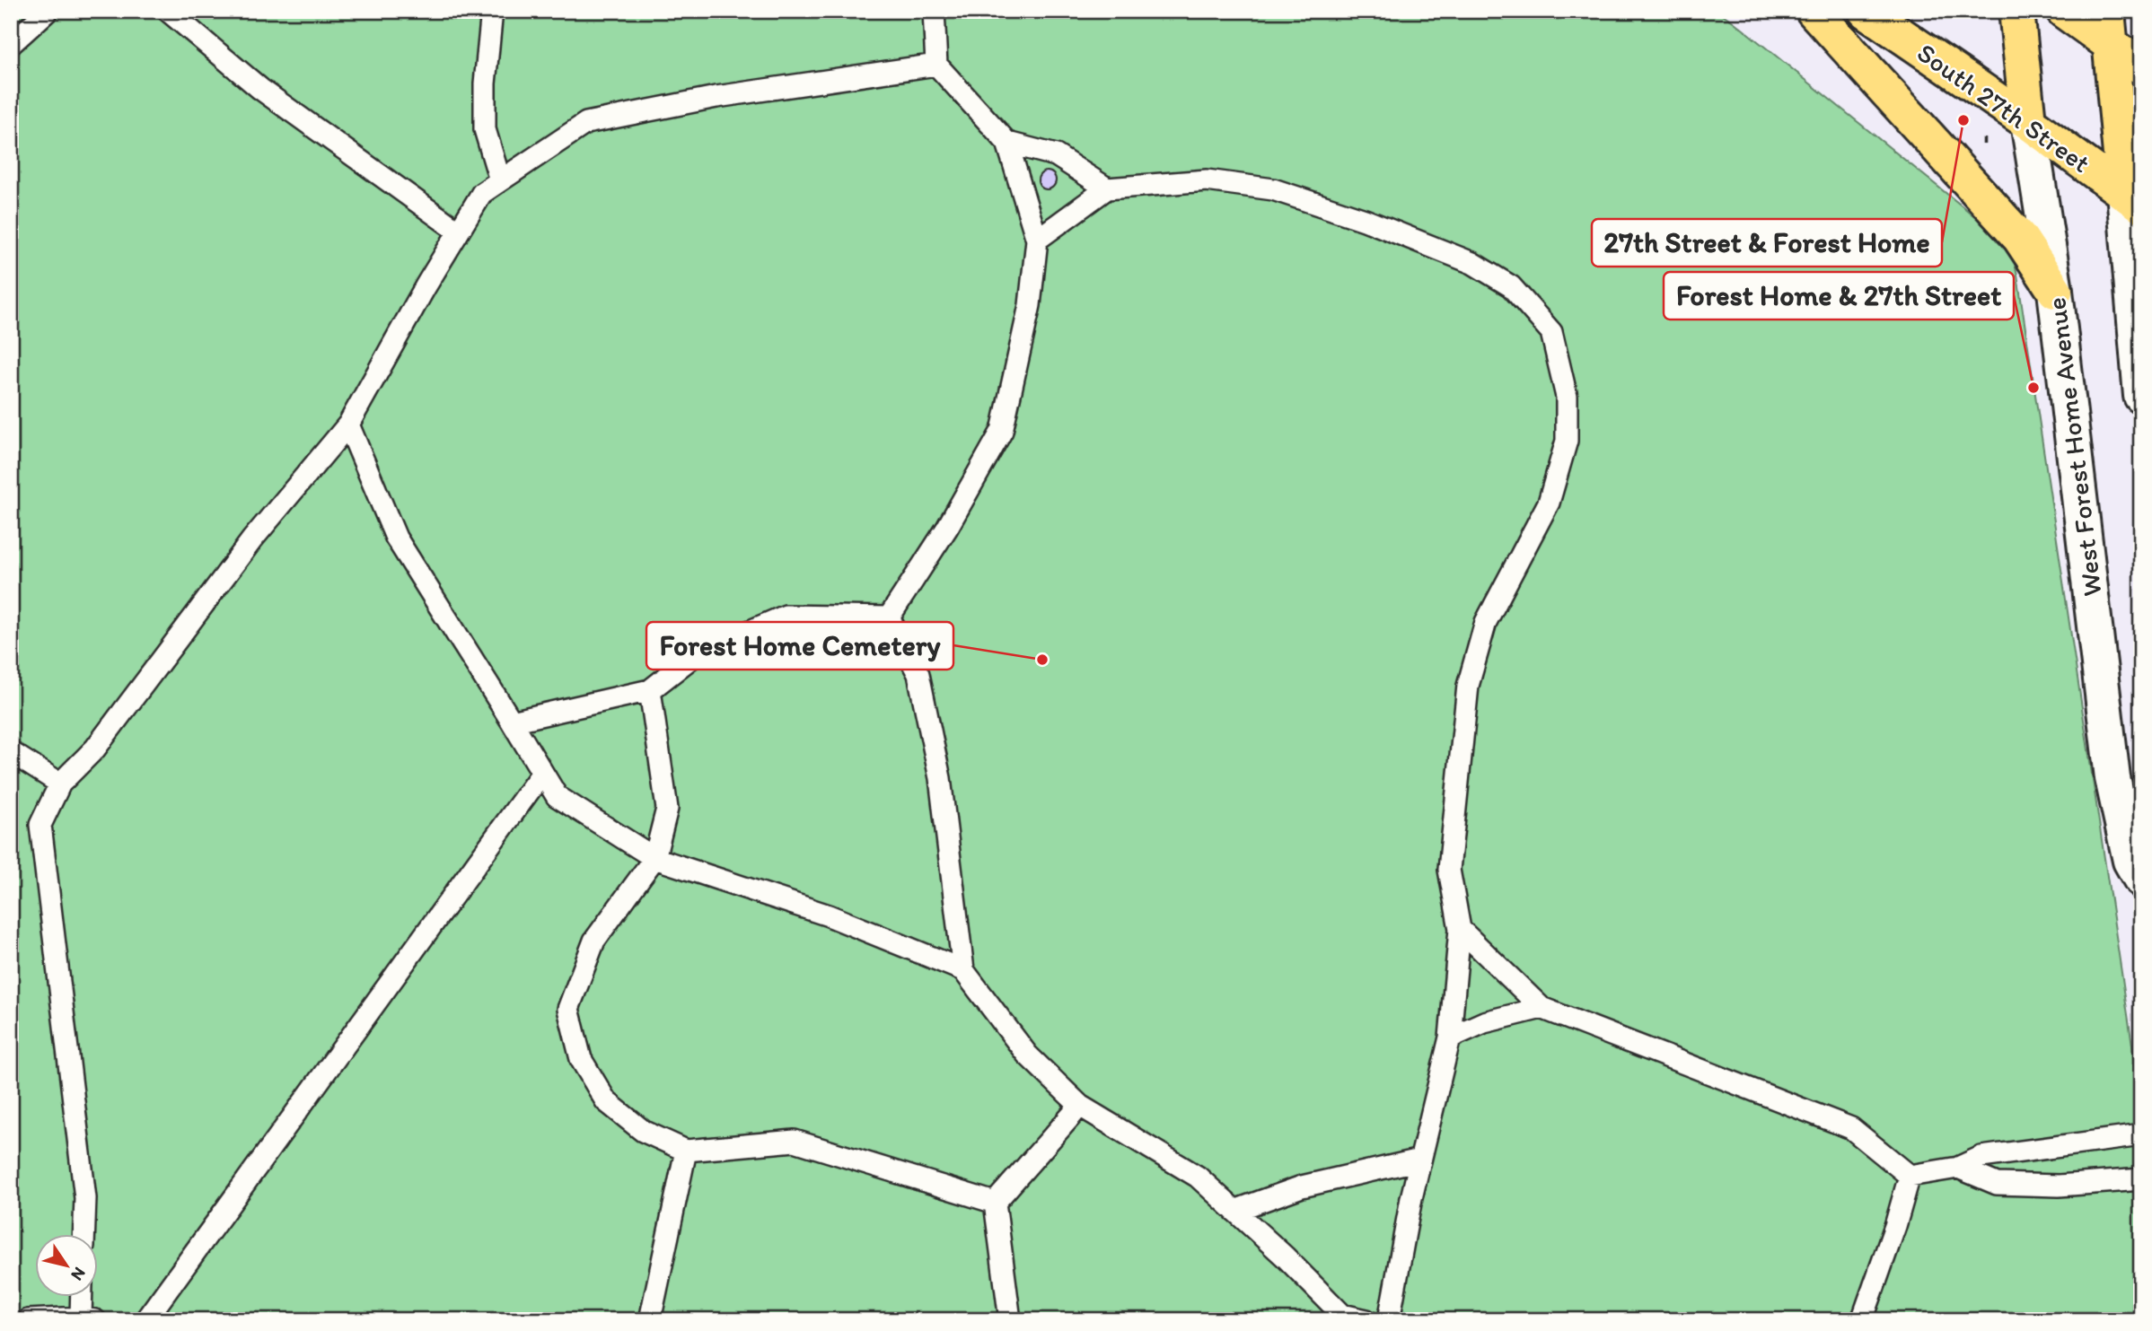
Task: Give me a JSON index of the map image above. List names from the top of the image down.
{
  "streets": {
    "main road": ["South 27th Street", "West Forest Home Avenue"]
  },
  "crossings": [
    ["South 27th Street", "West Forest Home Avenue"]
  ],
  "places": ["27th Street & Forest Home", "Forest Home & 27th Street", "Forest Home Cemetery"],
  "north": "bottom right"
}
